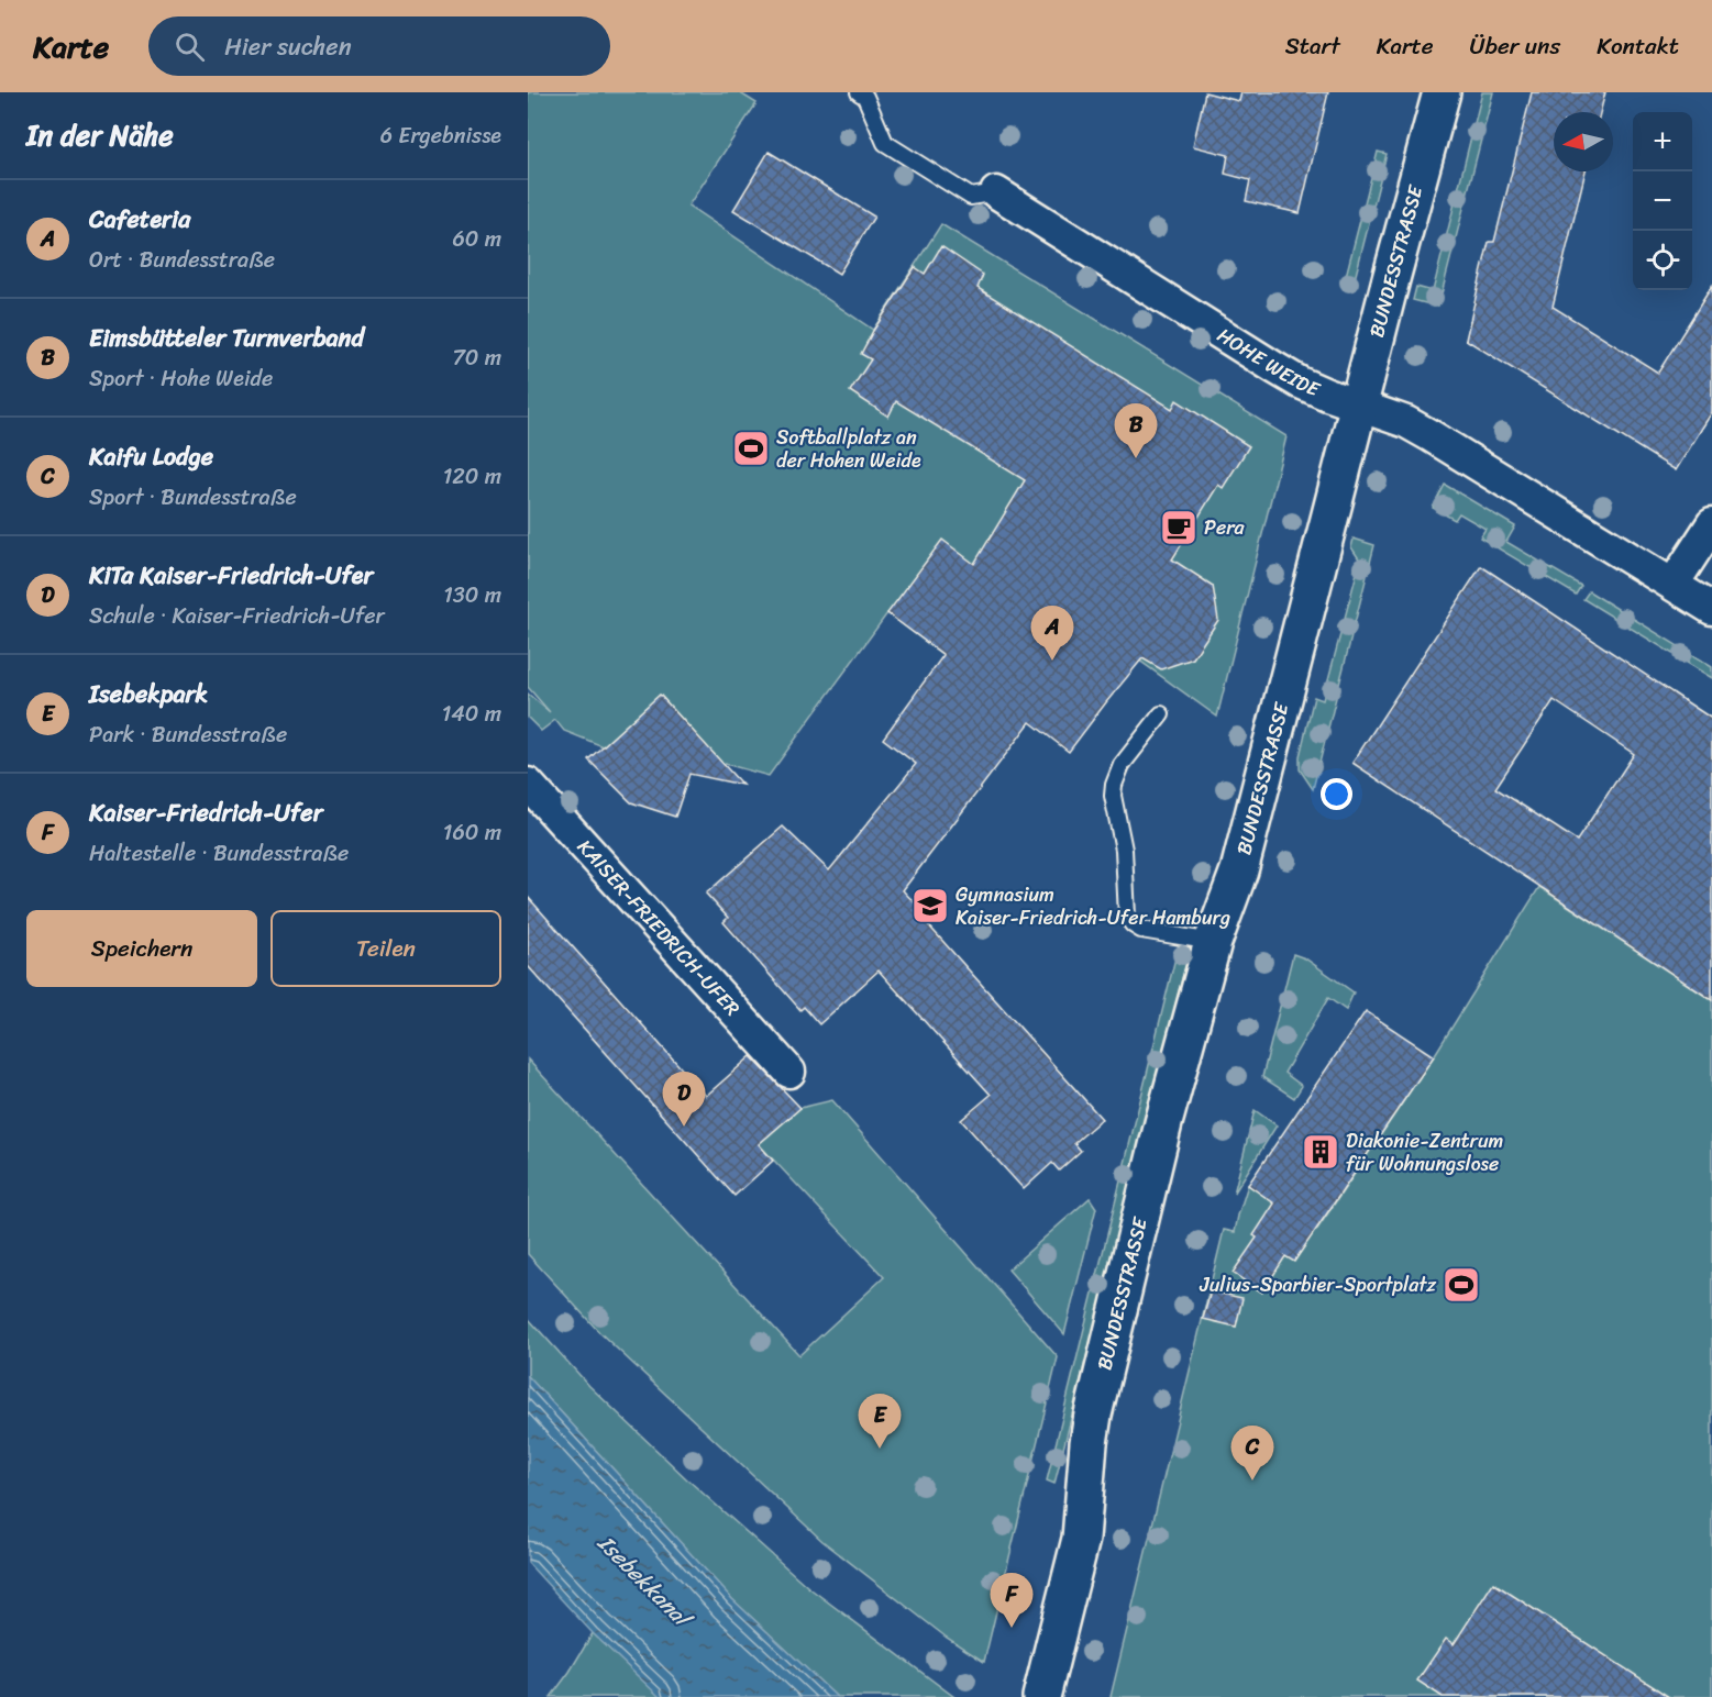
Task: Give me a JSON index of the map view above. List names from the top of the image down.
{
  "streets": {
    "street": ["BUNDESSTRASSE", "HOHE WEIDE", "KAISER-FRIEDRICH-UFER"]
  },
  "crossings": [
    ["BUNDESSTRASSE", "HOHE WEIDE"]
  ],
  "water": ["Isebekkanal"],
  "places": {
    "sports": ["Softballplatz an der Hohen Weide", "Julius-Sparbier-Sportplatz"],
    "cafe": ["Pera"],
    "school or university": ["Gymnasium Kaiser-Friedrich-Ufer Hamburg"],
    "building": ["Diakonie-Zentrum für Wohnungslose"]
  },
  "north": "left",
  "page": {
    "header": "Karte",
    "search": "Hier suchen",
    "nav": [
      "Start",
      "Karte",
      "Über uns",
      "Kontakt"
    ],
    "heading": ["In der Nähe", "6 Ergebnisse"],
    "map_buttons": ["+", "−"],
    "list": [
      {
        "mark": "A",
        "name": "Cafeteria",
        "note": "Ort · Bundesstraße",
        "value": "60 m"
      },
      {
        "mark": "B",
        "name": "Eimsbütteler Turnverband",
        "note": "Sport · Hohe Weide",
        "value": "70 m"
      },
      {
        "mark": "C",
        "name": "Kaifu Lodge",
        "note": "Sport · Bundesstraße",
        "value": "120 m"
      },
      {
        "mark": "D",
        "name": "KiTa Kaiser-Friedrich-Ufer",
        "note": "Schule · Kaiser-Friedrich-Ufer",
        "value": "130 m"
      },
      {
        "mark": "E",
        "name": "Isebekpark",
        "note": "Park · Bundesstraße",
        "value": "140 m"
      },
      {
        "mark": "F",
        "name": "Kaiser-Friedrich-Ufer",
        "note": "Haltestelle · Bundesstraße",
        "value": "160 m"
      }
    ],
    "pins": [
      "B",
      "A",
      "D",
      "E",
      "C",
      "F"
    ],
    "buttons": ["Speichern", "Teilen"]
  }
}
